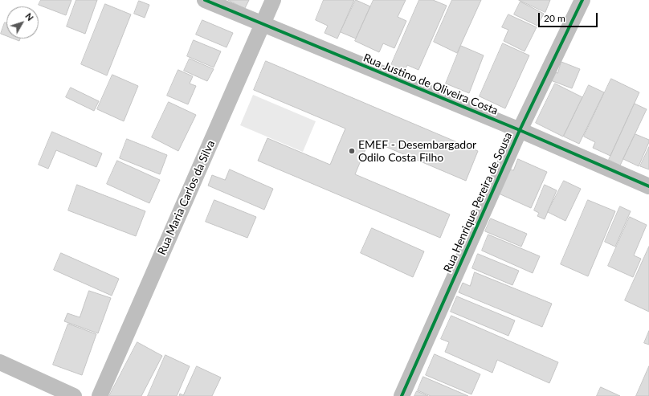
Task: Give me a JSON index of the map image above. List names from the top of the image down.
{
  "streets": {
    "street": ["Rua Justino de Oliveira Costa", "Rua Maria Carlos da Silva", "Rua Henrique Pereira de Sousa"]
  },
  "crossings": [
    ["Rua Justino de Oliveira Costa", "Rua Maria Carlos da Silva"],
    ["Rua Justino de Oliveira Costa", "Rua Henrique Pereira de Sousa"]
  ],
  "places": ["EMEF - Desembargador Odilo Costa Filho"],
  "scale_bar": "20 m",
  "north": "top right"
}
